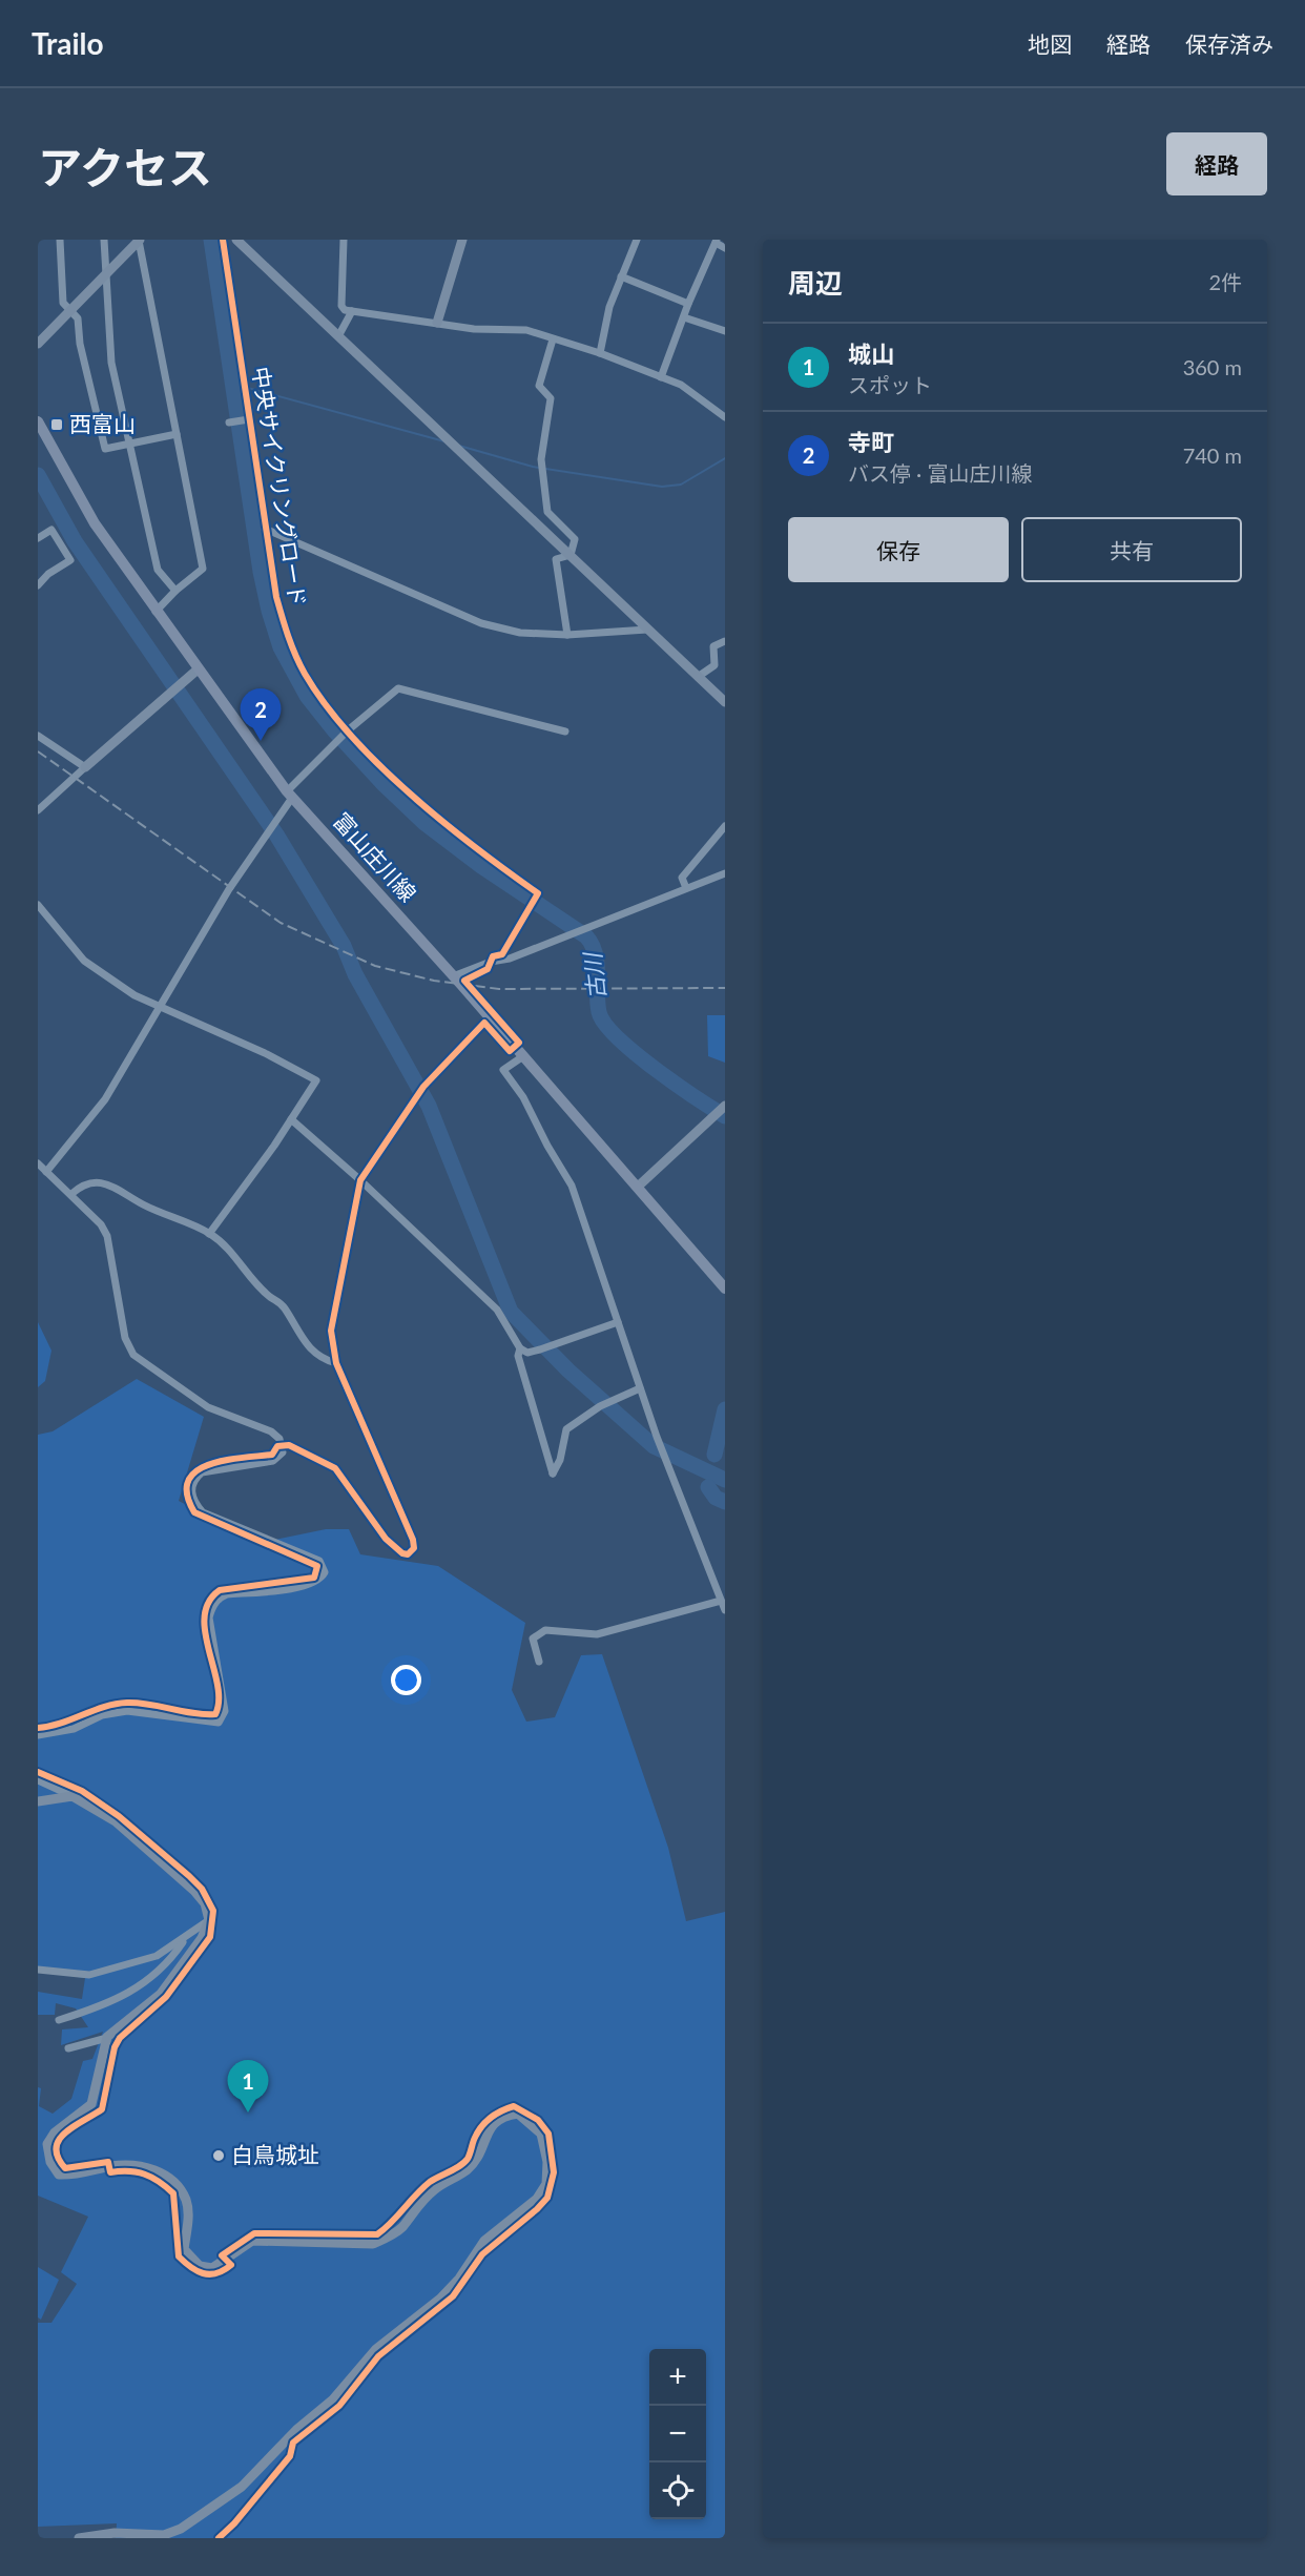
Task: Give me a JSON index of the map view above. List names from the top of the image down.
{
  "streets": {
    "main road": ["富山庄川線"],
    "cycle path": ["中央サイクリングロード"]
  },
  "water": ["古川"],
  "places": {
    "transit": ["西富山"],
    "other": ["白鳥城址"]
  },
  "page": {
    "header": "Trailo",
    "nav": ["地図", "経路", "保存済み"],
    "title": "アクセス",
    "buttons": [
      "経路",
      ["保存", "共有"]
    ],
    "heading": ["周辺", "2件"],
    "list": [
      {
        "mark": "1",
        "name": "城山",
        "note": "スポット",
        "value": "360 m"
      },
      {
        "mark": "2",
        "name": "寺町",
        "note": "バス停 · 富山庄川線",
        "value": "740 m"
      }
    ],
    "pins": ["2", "1"],
    "map_buttons": ["+", "−"]
  }
}
